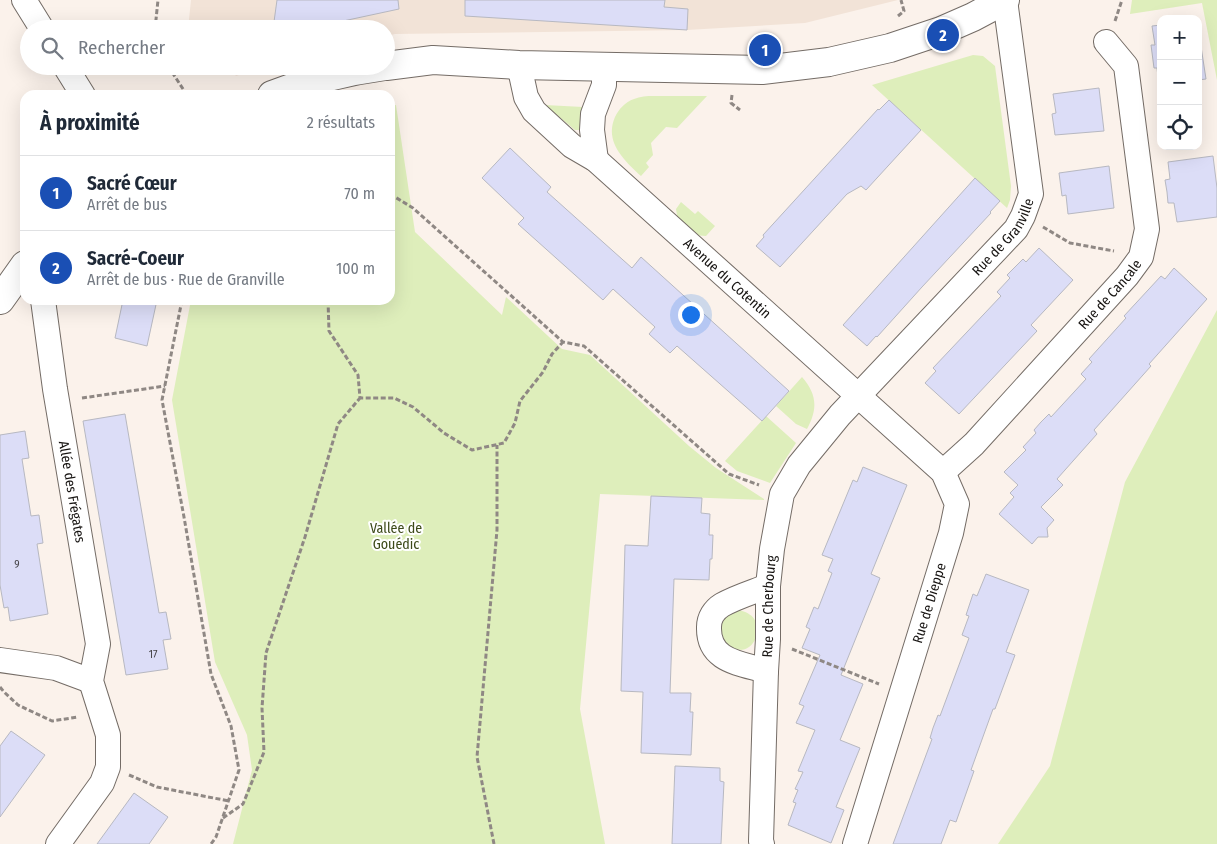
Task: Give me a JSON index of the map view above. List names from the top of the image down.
{
  "streets": {
    "street": [
      "Rue de Granville",
      "Avenue du Cotentin",
      "Rue de Cancale",
      "Allée des Frégates",
      "Rue de Dieppe",
      "Rue de Cherbourg"
    ]
  },
  "crossings": [
    ["Rue de Granville", "Avenue du Cotentin"],
    ["Rue de Granville", "Rue de Dieppe"],
    ["Rue de Granville", "Rue de Cherbourg"],
    ["Avenue du Cotentin", "Rue de Dieppe"],
    ["Avenue du Cotentin", "Rue de Cherbourg"],
    ["Rue de Cancale", "Rue de Dieppe"],
    ["Rue de Dieppe", "Rue de Cherbourg"]
  ],
  "parks": ["Vallée de Gouédic"],
  "house_numbers": ["9", "17"],
  "page": {
    "map_buttons": ["+", "−"],
    "pins": ["2", "1"],
    "search": "Rechercher",
    "heading": ["À proximité", "2 résultats"],
    "list": [
      {
        "mark": "1",
        "name": "Sacré Cœur",
        "note": "Arrêt de bus",
        "value": "70 m"
      },
      {
        "mark": "2",
        "name": "Sacré-Coeur",
        "note": "Arrêt de bus · Rue de Granville",
        "value": "100 m"
      }
    ]
  }
}
